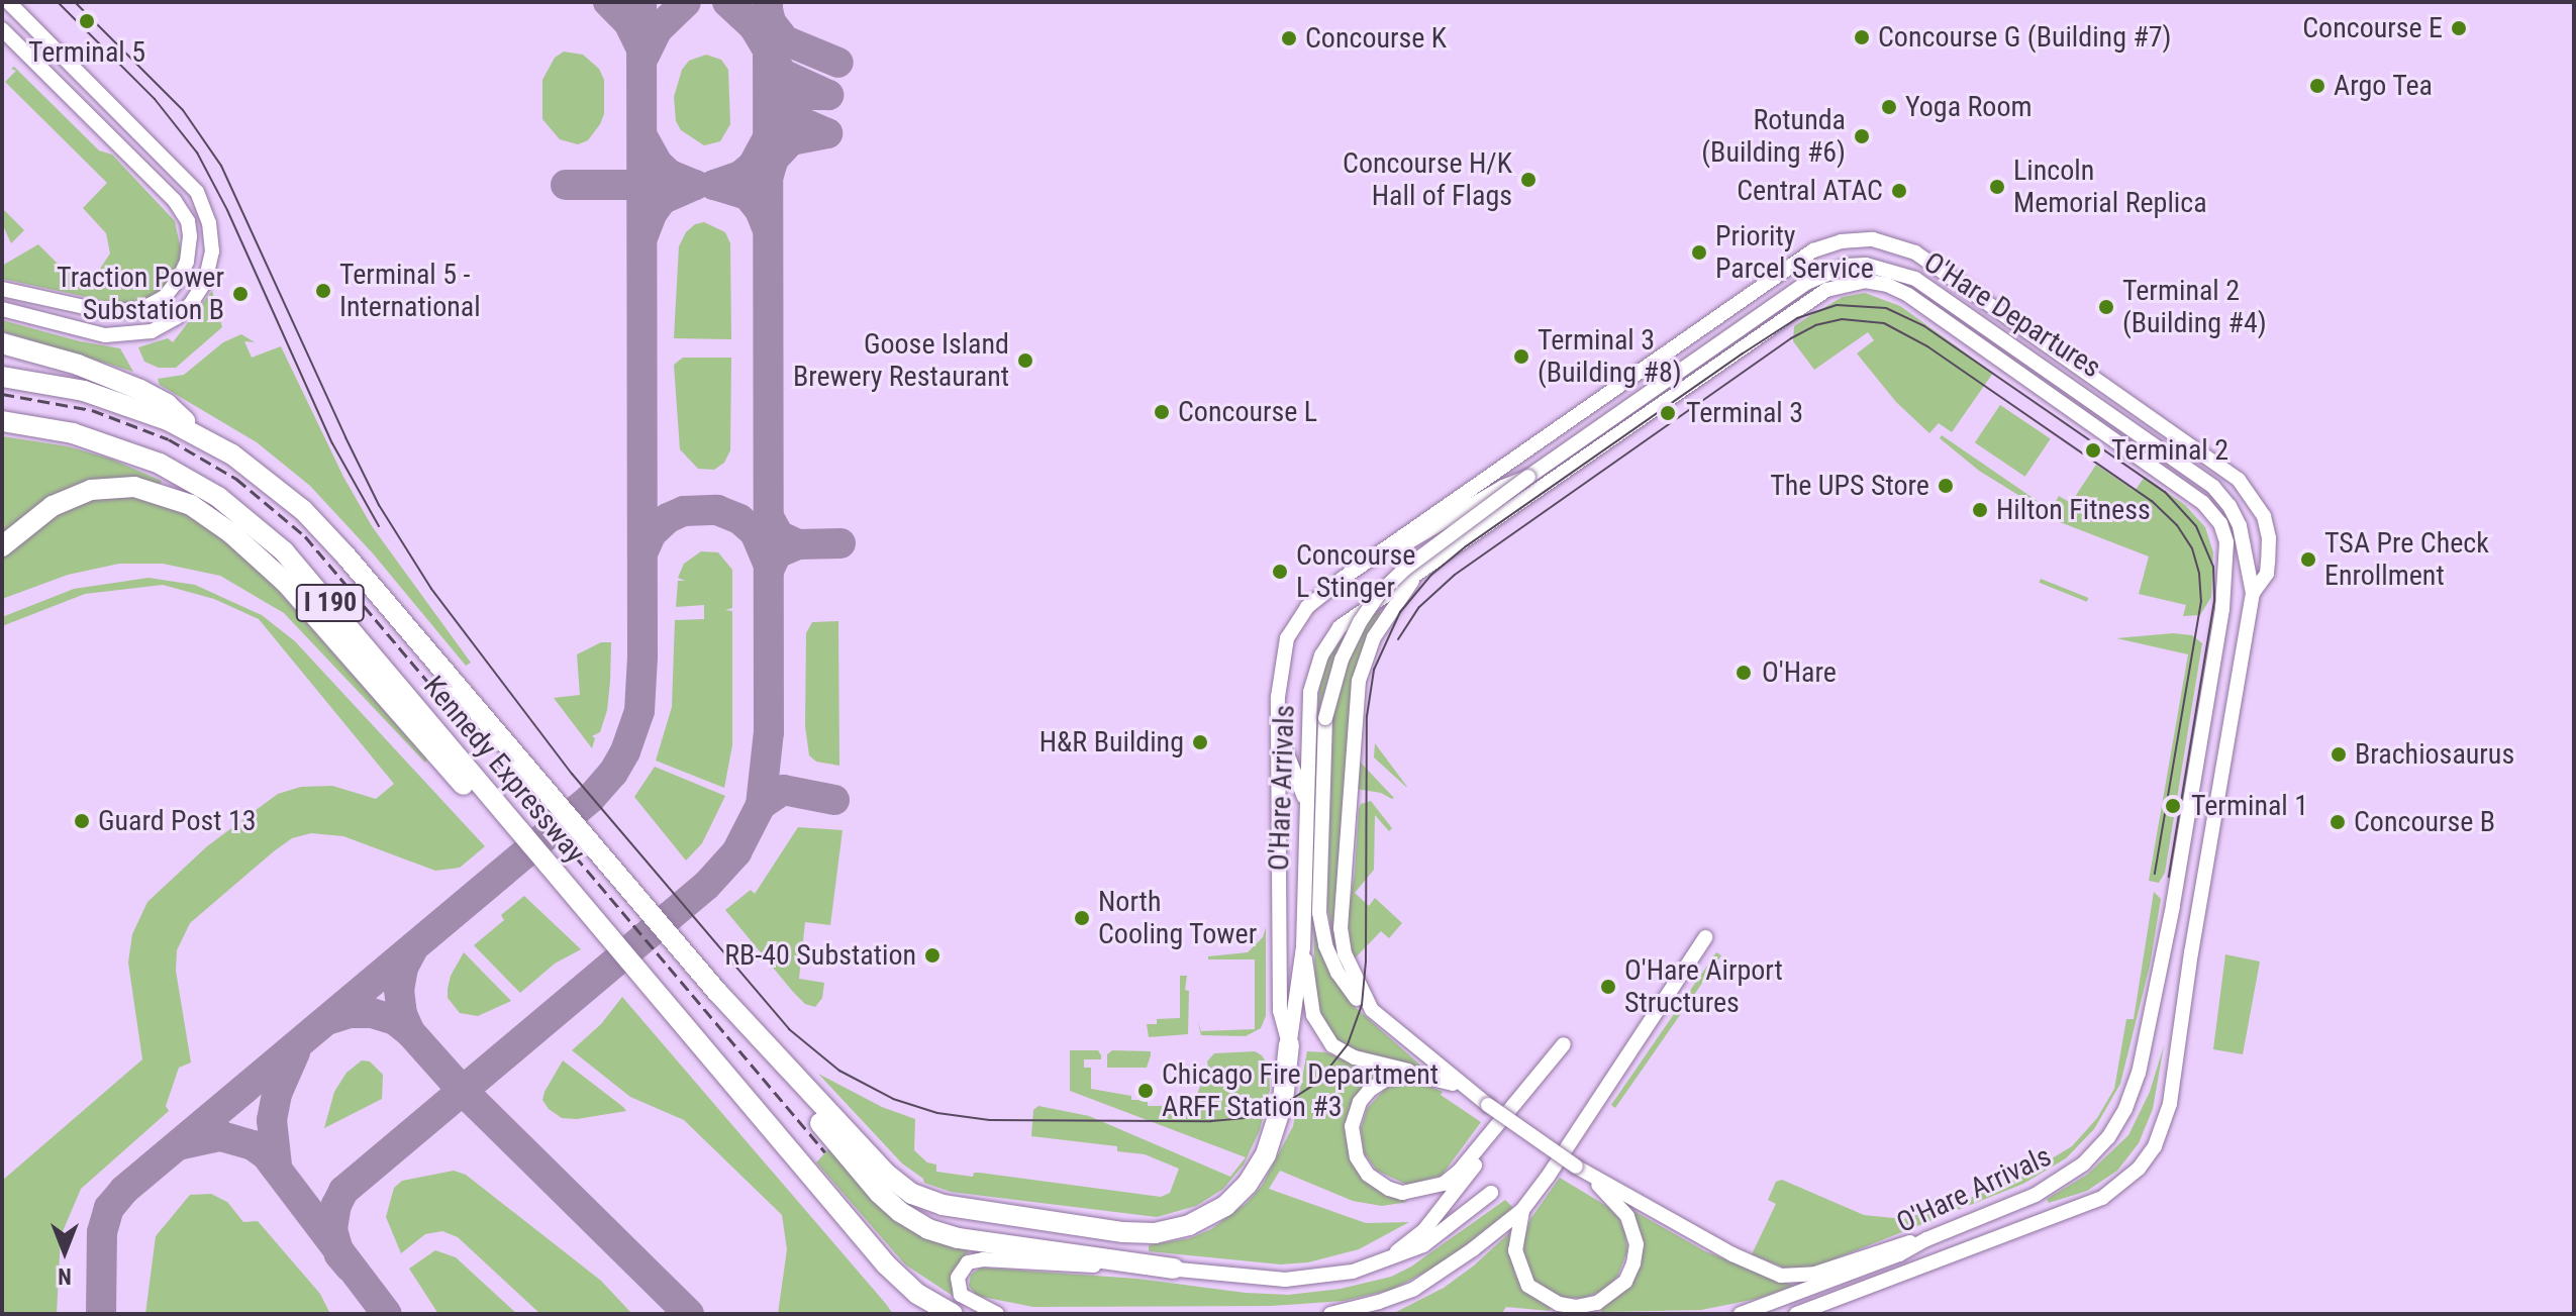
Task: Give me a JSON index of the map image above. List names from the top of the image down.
{
  "streets": {
    "highway": ["I 190", "Kennedy Expressway"],
    "street": ["O'Hare Departures", "O'Hare Arrivals"]
  },
  "places": [
    "Terminal 5",
    "Concourse E",
    "Concourse G (Building #7)",
    "Concourse K",
    "Argo Tea",
    "Yoga Room",
    "Rotunda (Building #6)",
    "Concourse H/K Hall of Flags",
    "Lincoln Memorial Replica",
    "Central ATAC",
    "Priority Parcel Service",
    "Terminal 5 - International",
    "Traction Power Substation B",
    "Terminal 2 (Building #4)",
    "Terminal 3 (Building #8)",
    "Goose Island Brewery Restaurant",
    "Concourse L",
    "Terminal 3",
    "Terminal 2",
    "The UPS Store",
    "Hilton Fitness",
    "TSA Pre Check Enrollment",
    "Concourse L Stinger",
    "O'Hare",
    "H&R Building",
    "Brachiosaurus",
    "Terminal 1",
    "Guard Post 13",
    "Concourse B",
    "North Cooling Tower",
    "RB-40 Substation",
    "O'Hare Airport Structures",
    "Chicago Fire Department ARFF Station #3"
  ],
  "north": "bottom"
}
